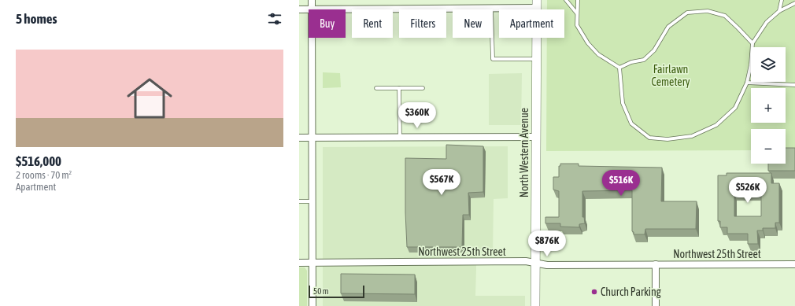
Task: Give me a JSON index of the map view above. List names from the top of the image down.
{
  "streets": {
    "street": ["North Western Avenue", "Northwest 25th Street"]
  },
  "crossings": [
    ["North Western Avenue", "Northwest 25th Street"]
  ],
  "parks": ["Fairlawn Cemetery"],
  "places": ["Church Parking"],
  "scale_bar": "50 m",
  "page": {
    "heading": "5 homes",
    "chip": [
      "Buy",
      "Rent",
      "Filters",
      "New",
      "Apartment"
    ],
    "list": [
      {
        "name": "$516,000",
        "note": "2 rooms · 70 m² · Apartment"
      }
    ],
    "map_buttons": ["+", "−"],
    "price": [
      "$360K",
      "$567K",
      "$516K",
      "$526K",
      "$876K"
    ],
    "scale": "50 m"
  }
}
